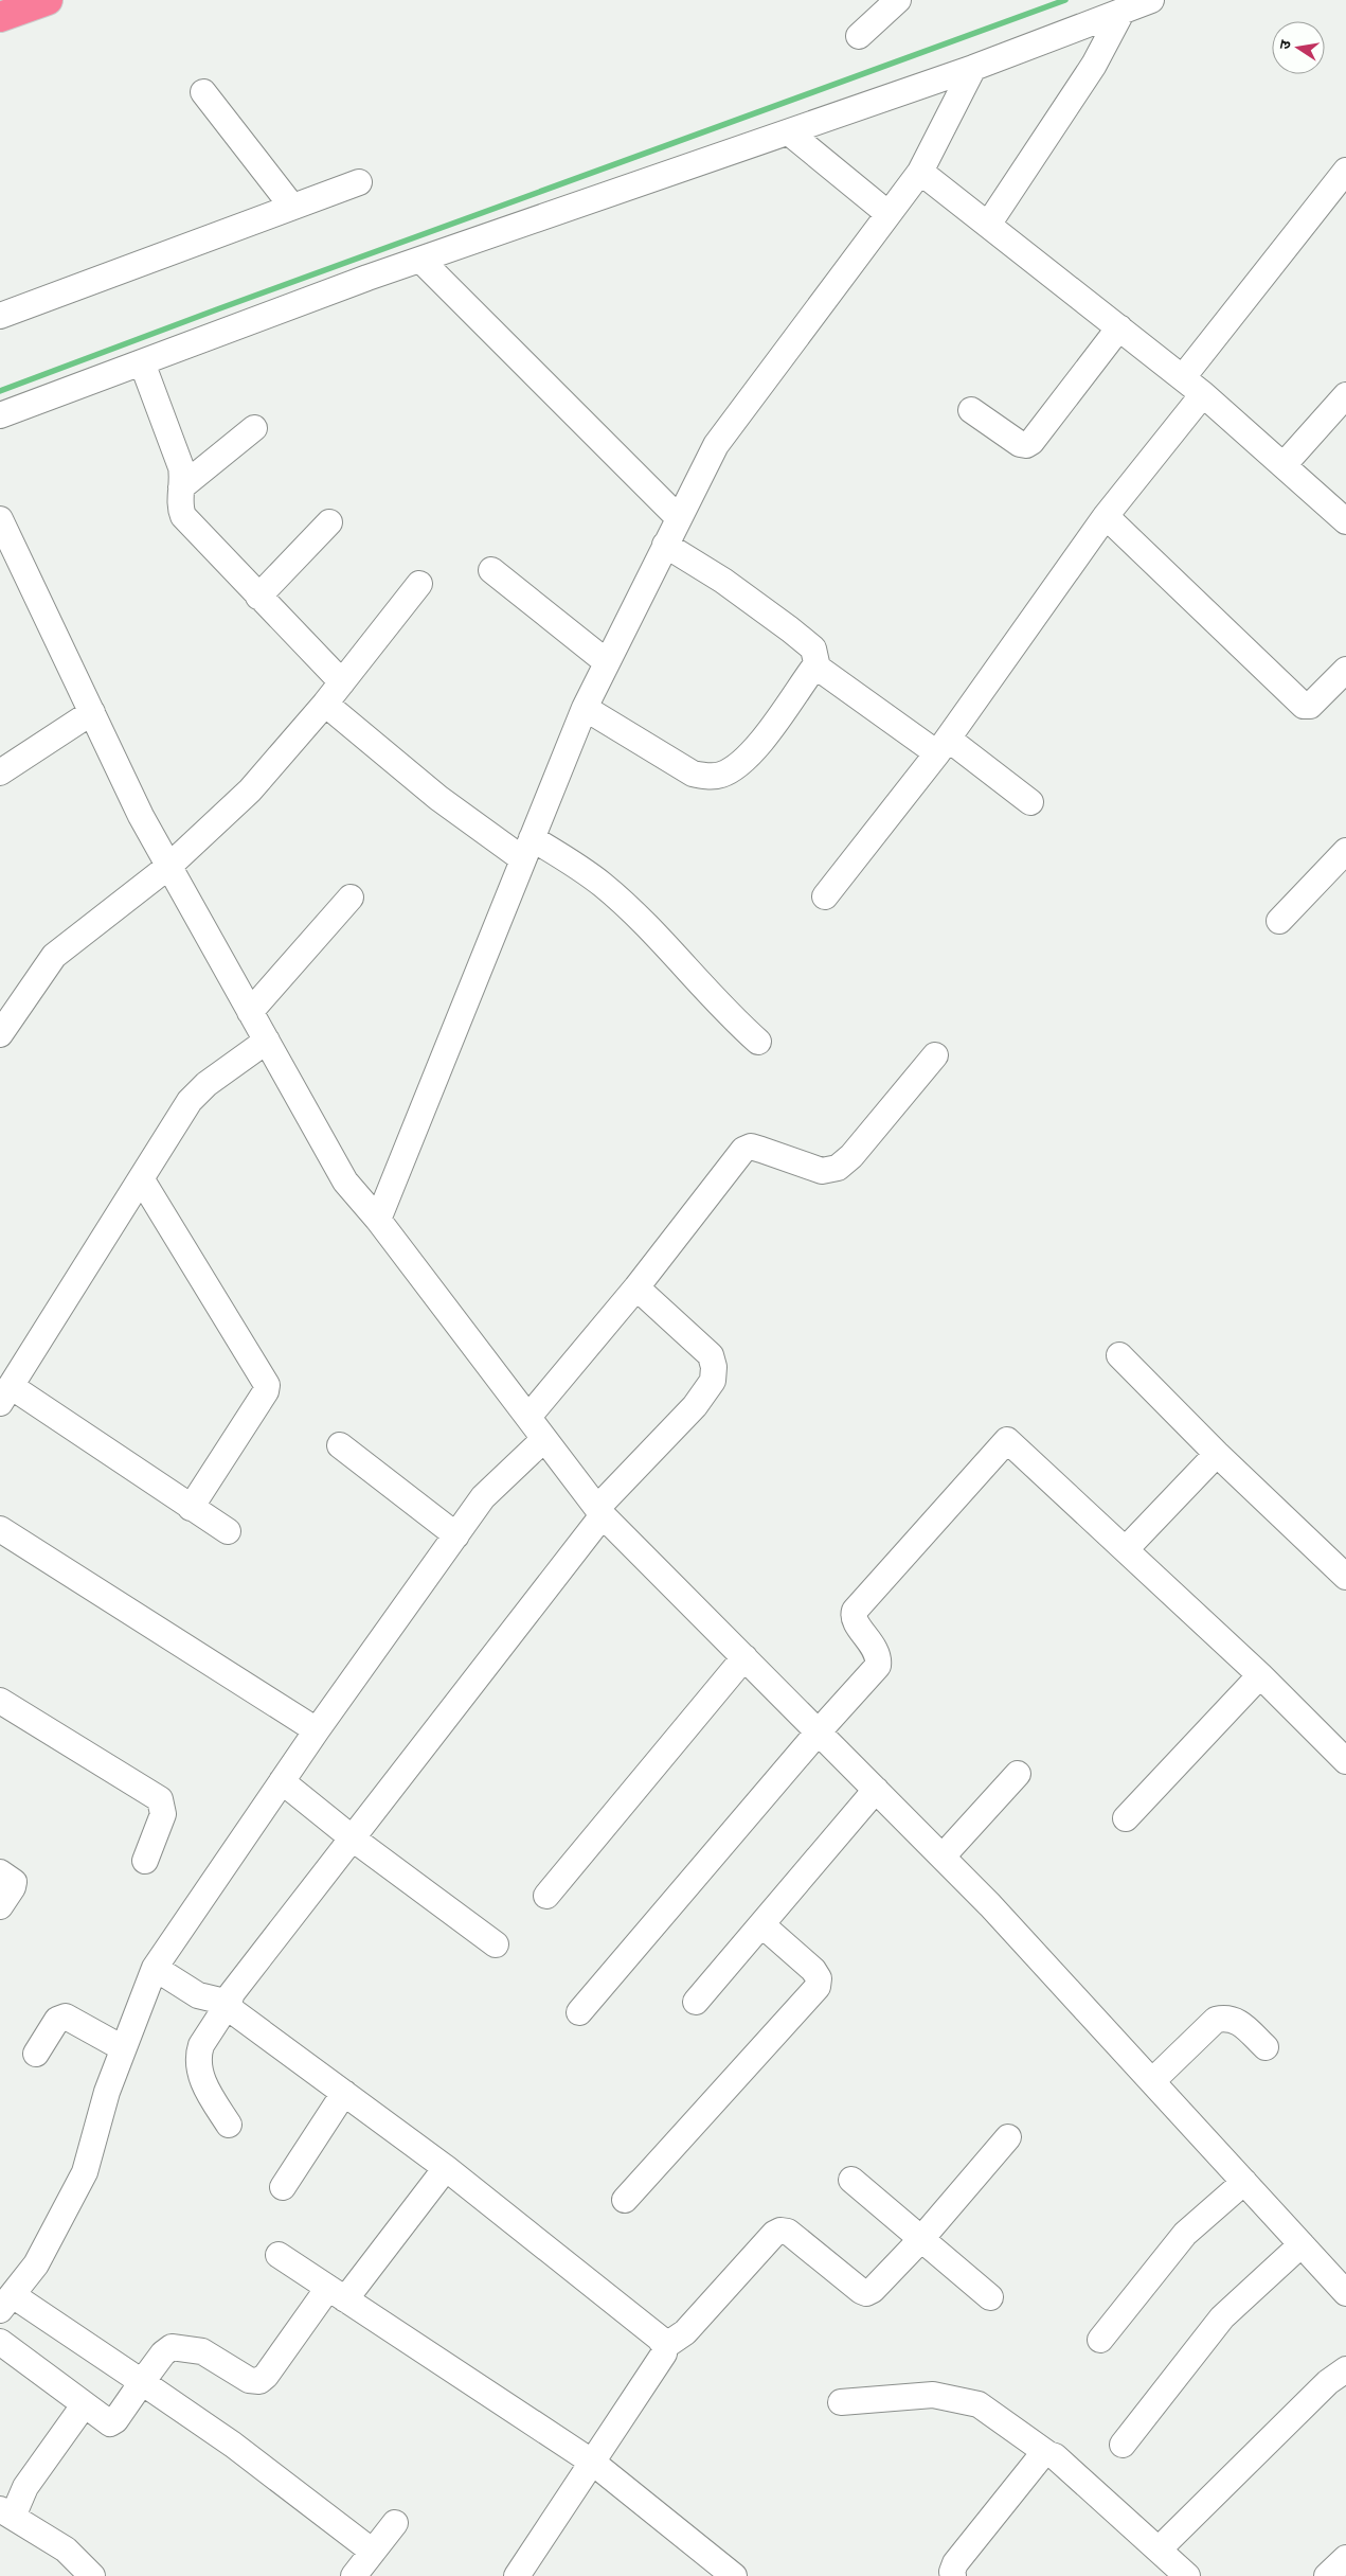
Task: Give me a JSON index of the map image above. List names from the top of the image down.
{
  "north": "left"
}
